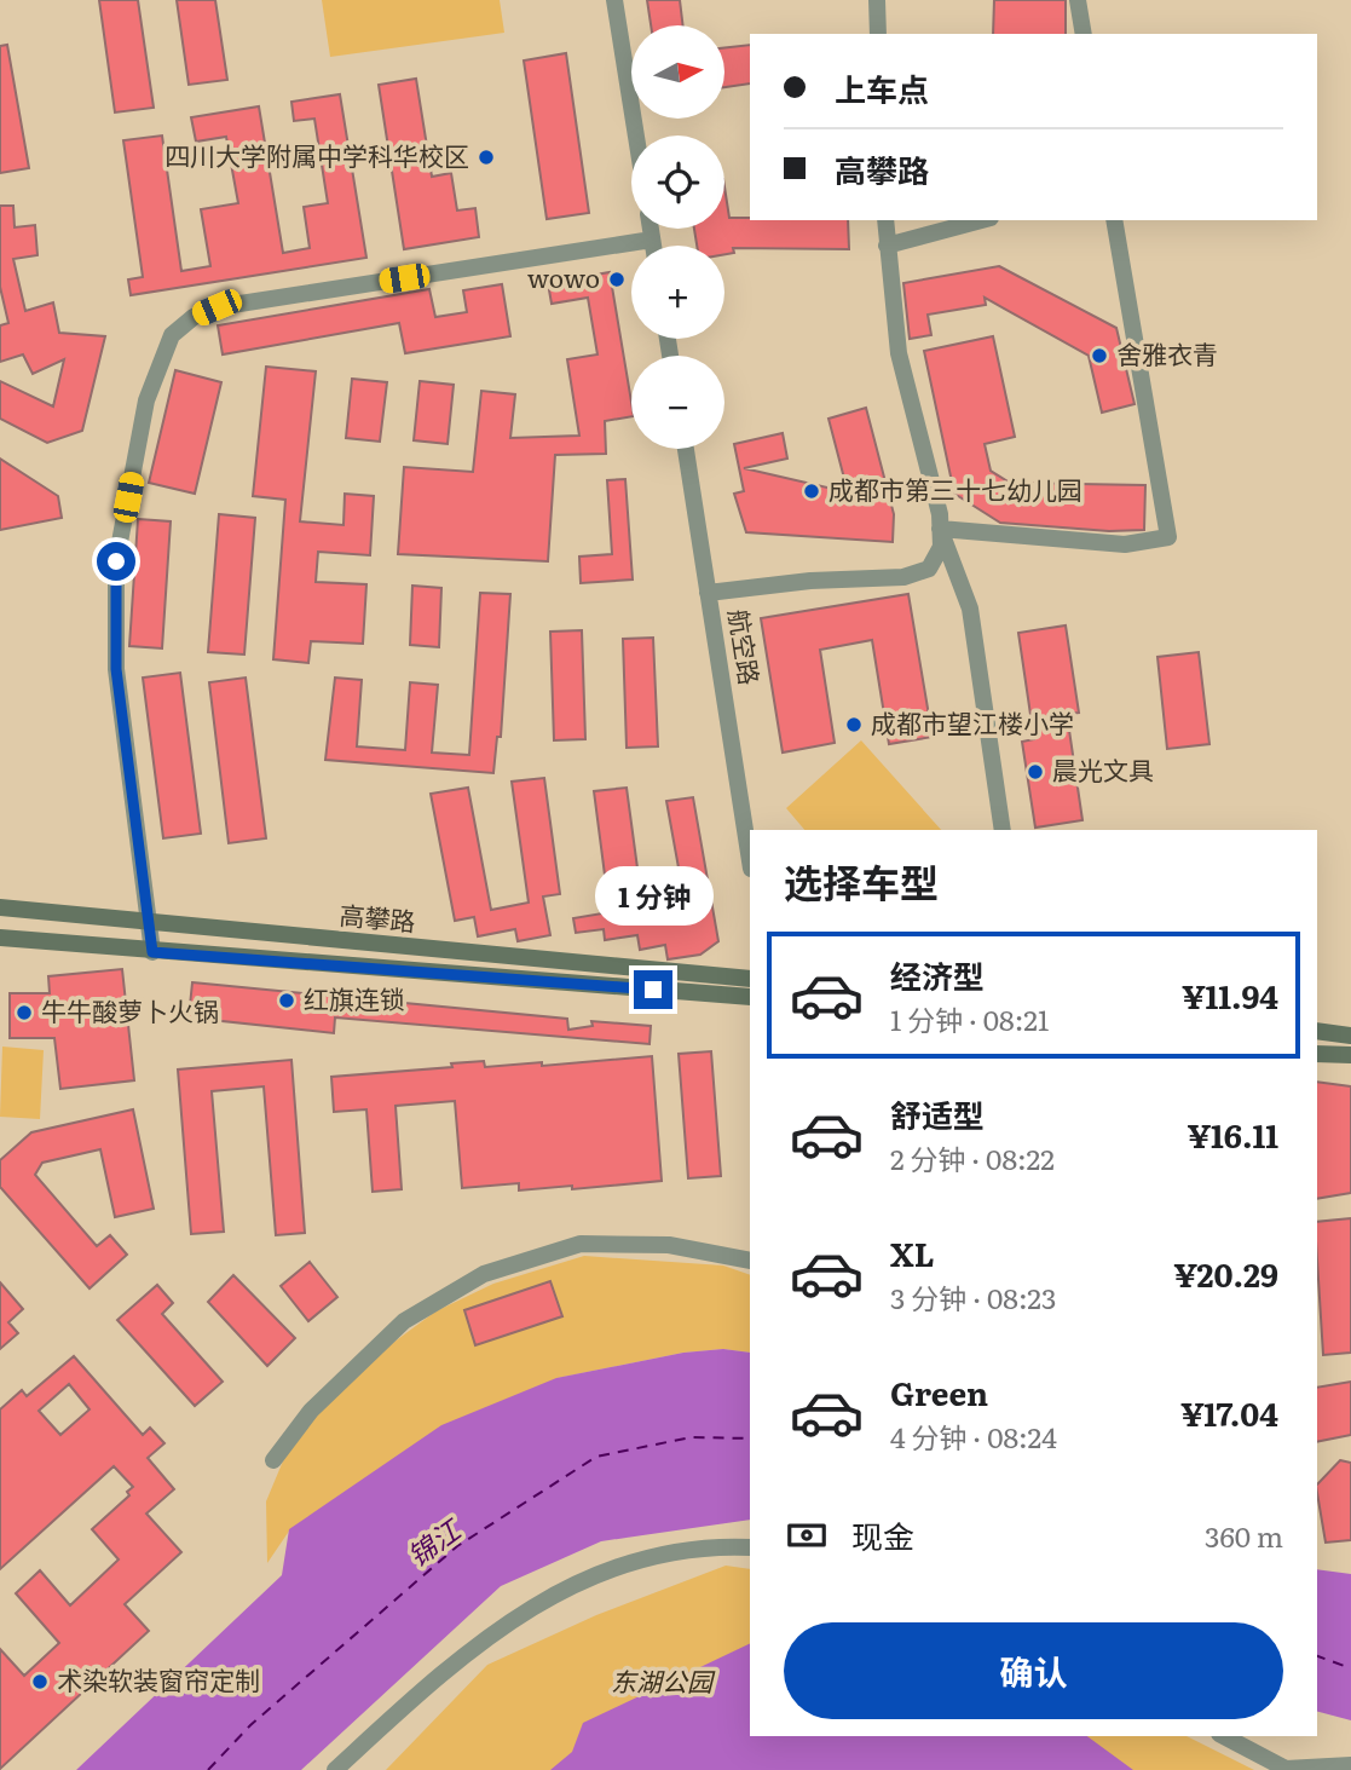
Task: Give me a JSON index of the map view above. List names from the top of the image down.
{
  "streets": {
    "main road": ["高攀路"],
    "street": ["航空路"]
  },
  "water": ["锦江"],
  "parks": ["东湖公园"],
  "places": [
    "四川大学附属中学科华校区",
    "wowo",
    "舍雅衣青",
    "成都市第三十七幼儿园",
    "成都市望江楼小学",
    "晨光文具",
    "红旗连锁",
    "牛牛酸萝卜火锅",
    "术染软装窗帘定制"
  ],
  "north": "right",
  "page": {
    "map_buttons": ["+", "−"],
    "banner": ["上车点", "高攀路"],
    "heading": "选择车型",
    "bubble": "1 分钟",
    "list": [
      {
        "name": "经济型",
        "note": "1 分钟 · 08:21",
        "value": "¥11.94"
      },
      {
        "name": "舒适型",
        "note": "2 分钟 · 08:22",
        "value": "¥16.11"
      },
      {
        "name": "XL",
        "note": "3 分钟 · 08:23",
        "value": "¥20.29"
      },
      {
        "name": "Green",
        "note": "4 分钟 · 08:24",
        "value": "¥17.04"
      }
    ],
    "pay": ["现金", "360 m"],
    "buttons": "确认"
  }
}
